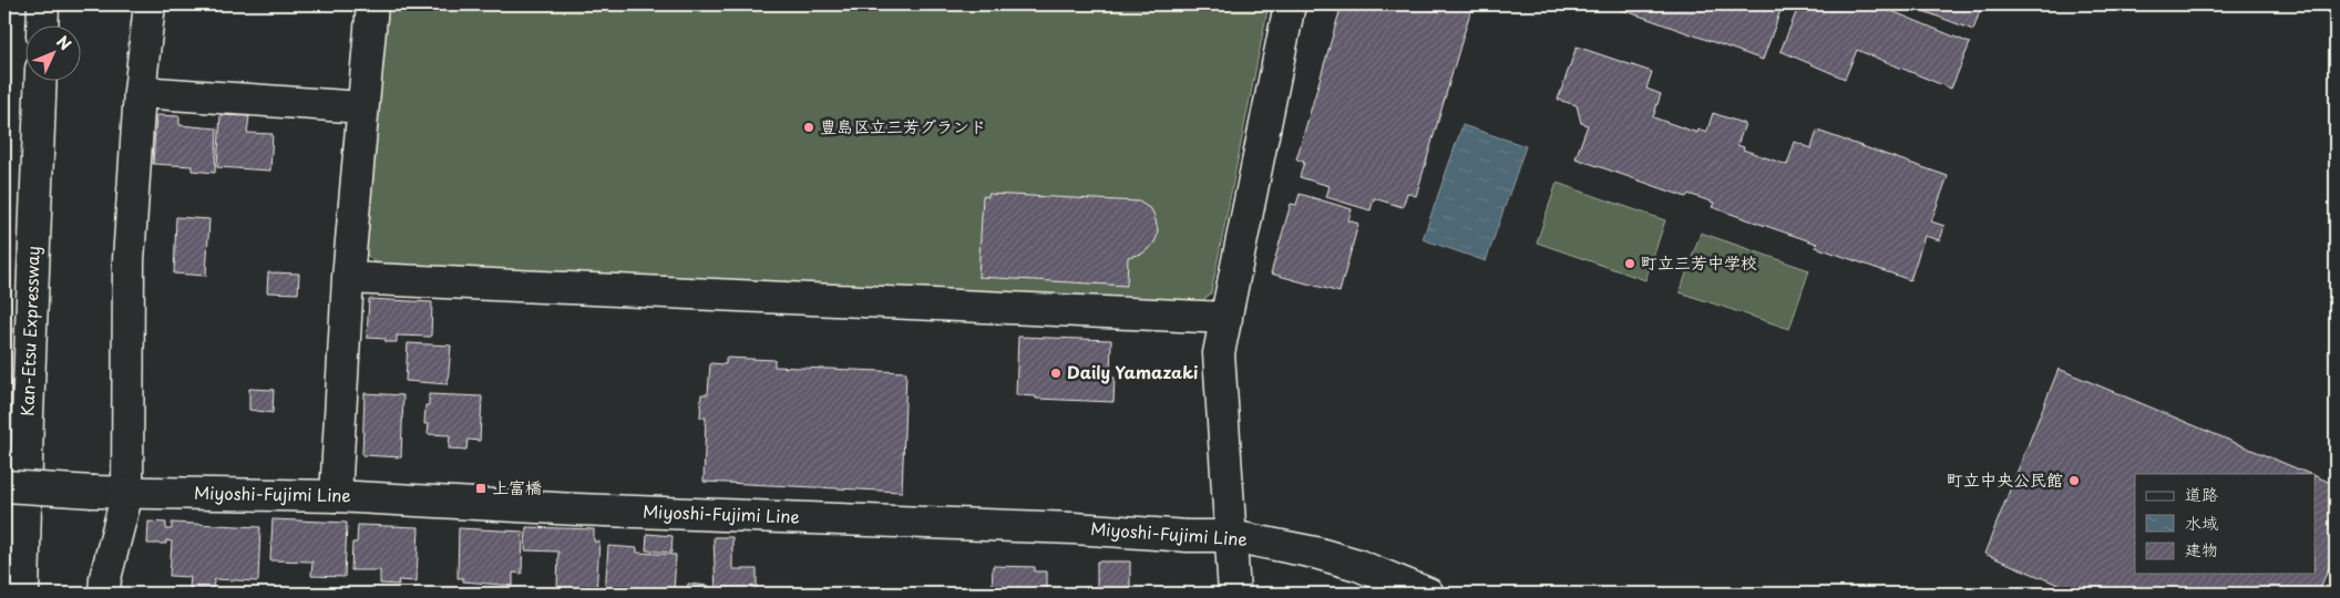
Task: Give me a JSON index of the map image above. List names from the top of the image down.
{
  "streets": {
    "main road": ["Kan-Etsu Expressway", "Miyoshi-Fujimi Line"]
  },
  "places": {
    "other": [
      "豊島区立三芳グランド",
      "町立三芳中学校",
      "Daily Yamazaki",
      "町立中央公民館"
    ],
    "transit": ["上富橋"]
  },
  "legend": ["道路", "水域", "建物"],
  "north": "top right"
}
